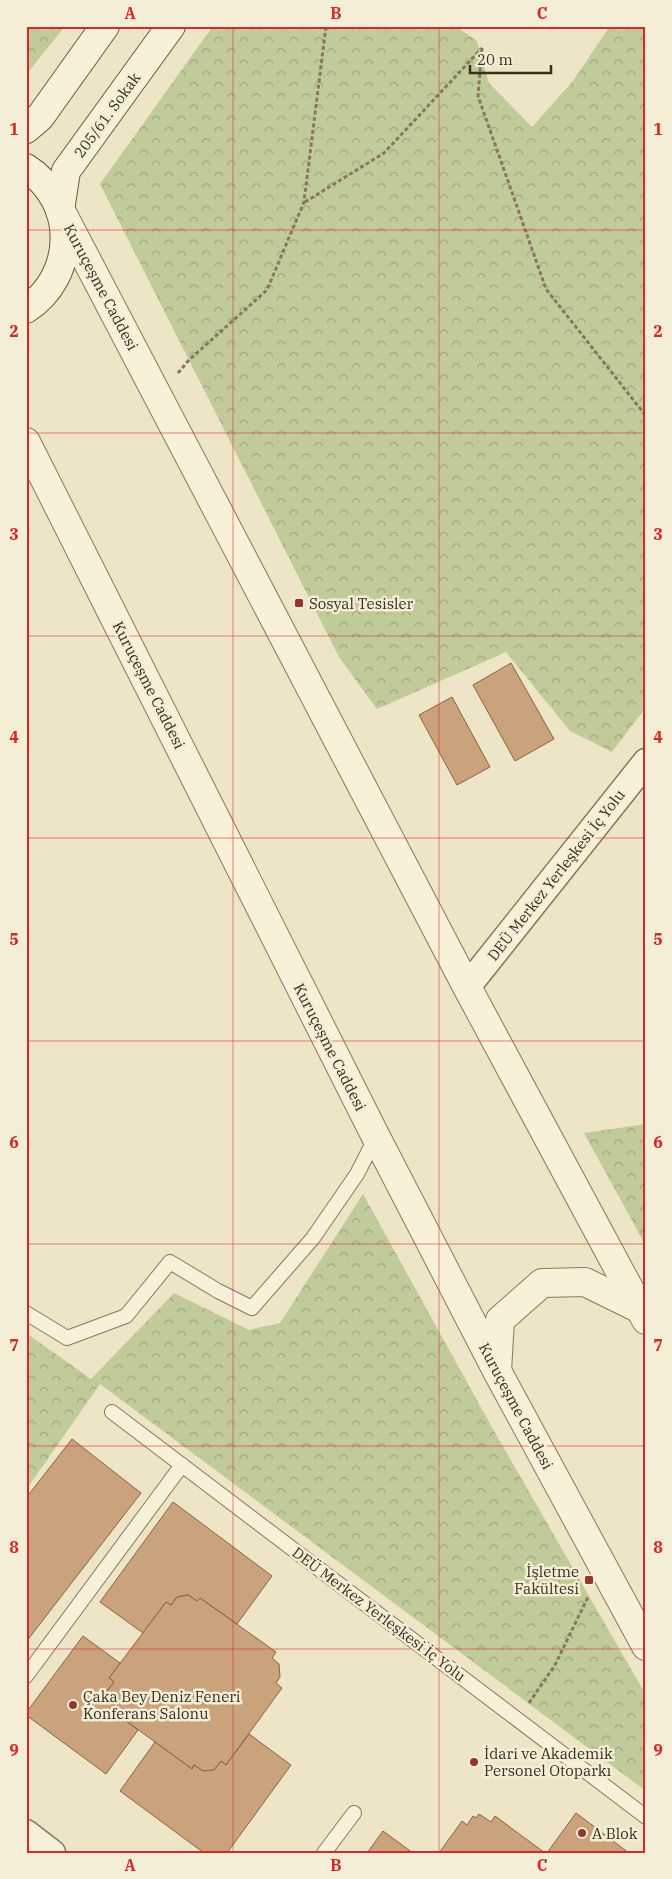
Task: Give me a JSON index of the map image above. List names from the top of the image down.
{
  "streets": {
    "street": ["205/61. Sokak", "Kuruçeşme Caddesi", "DEÜ Merkez Yerleşkesi İç Yolu"]
  },
  "crossings": [
    ["205/61. Sokak", "Kuruçeşme Caddesi"],
    ["Kuruçeşme Caddesi", "DEÜ Merkez Yerleşkesi İç Yolu"]
  ],
  "places": {
    "transit": ["Sosyal Tesisler", "İşletme Fakültesi"],
    "other": ["Çaka Bey Deniz Feneri Konferans Salonu", "İdari ve Akademik Personel Otoparkı", "A Blok"]
  },
  "scale_bar": "20 m",
  "grid": {
    "columns": ["A", "B", "C"],
    "rows": [
      "1",
      "2",
      "3",
      "4",
      "5",
      "6",
      "7",
      "8",
      "9"
    ]
  }
}
